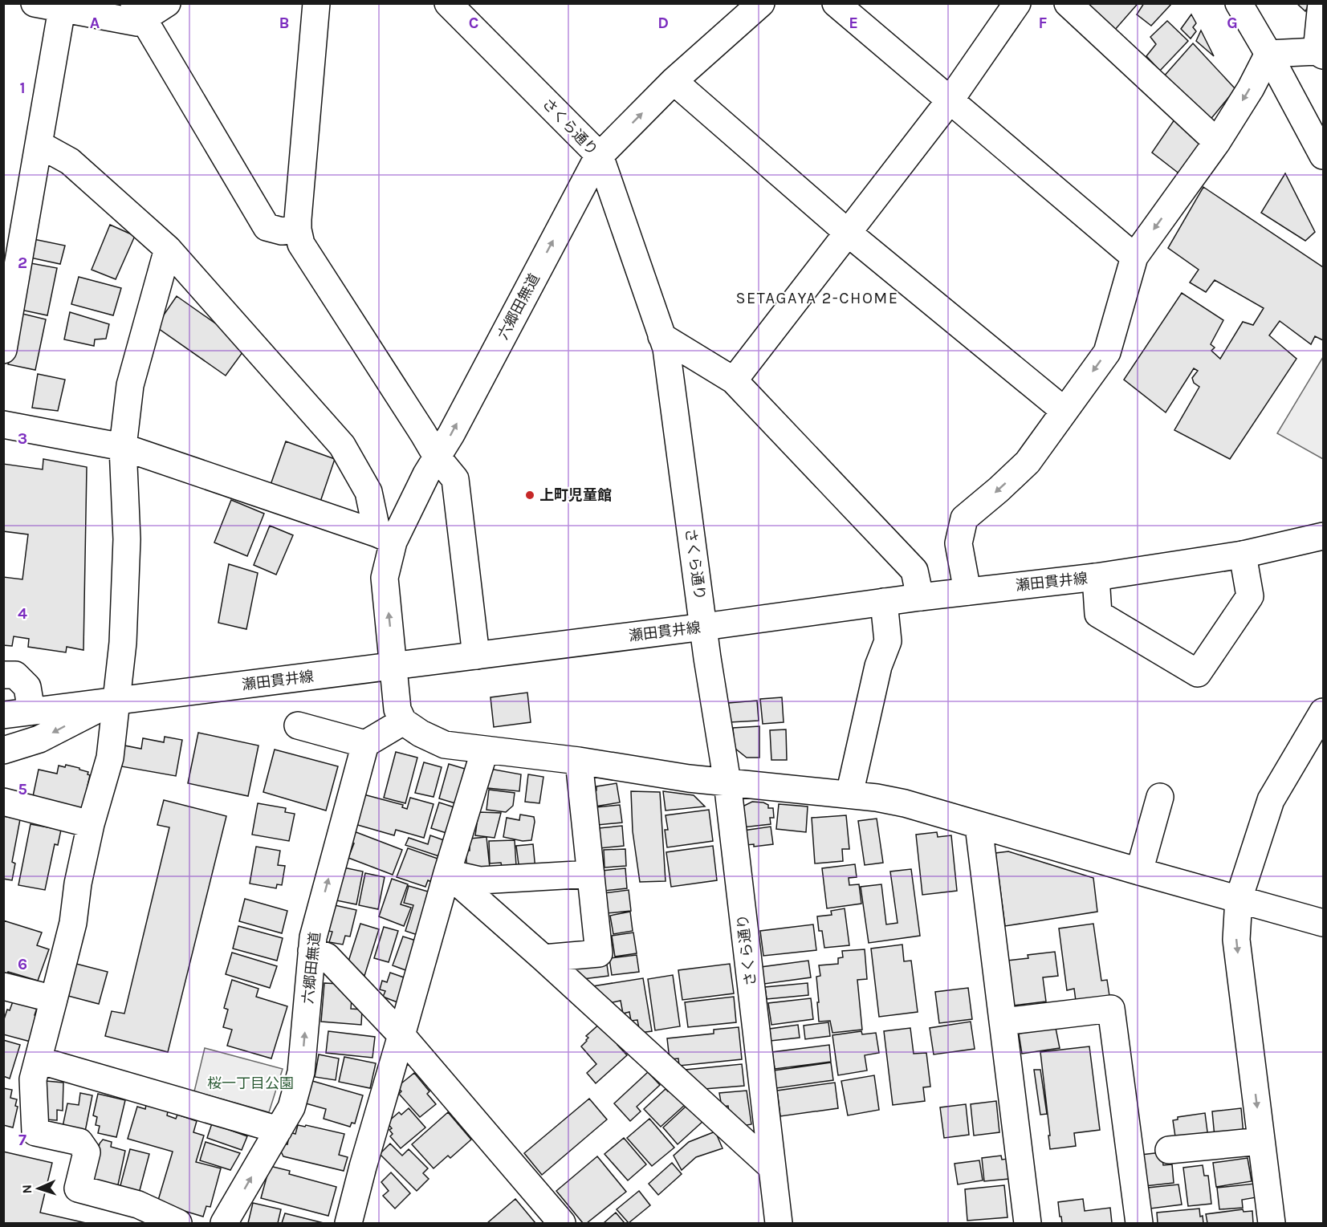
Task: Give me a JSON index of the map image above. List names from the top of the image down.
{
  "streets": {
    "street": ["さくら通り", "六郷田無道", "瀬田貫井線"]
  },
  "crossings": [
    ["さくら通り", "六郷田無道"],
    ["さくら通り", "瀬田貫井線"],
    ["六郷田無道", "瀬田貫井線"]
  ],
  "districts": ["SETAGAYA 2-CHOME"],
  "parks": ["桜一丁目公園"],
  "places": ["上町児童館"],
  "north": "left",
  "grid": {
    "columns": [
      "A",
      "B",
      "C",
      "D",
      "E",
      "F",
      "G"
    ],
    "rows": [
      "1",
      "2",
      "3",
      "4",
      "5",
      "6",
      "7"
    ]
  }
}
